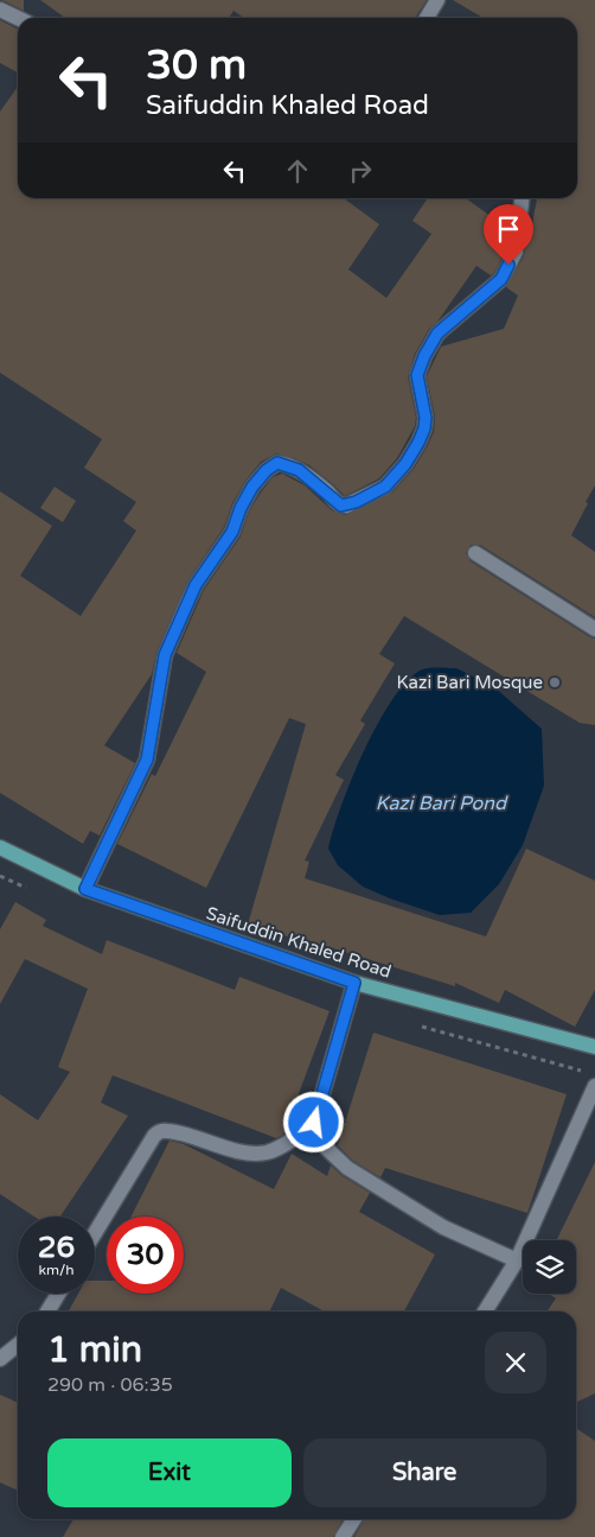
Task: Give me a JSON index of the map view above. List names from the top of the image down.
{
  "streets": {
    "main road": ["Saifuddin Khaled Road"]
  },
  "water": ["Kazi Bari Pond"],
  "places": ["Kazi Bari Mosque"],
  "page": {
    "turn": ["30 m", "Saifuddin Khaled Road"],
    "speed": "26 km/h",
    "limit": "30",
    "heading": ["1 min", "290 m · 06:35"],
    "buttons": ["Exit", "Share"]
  }
}
